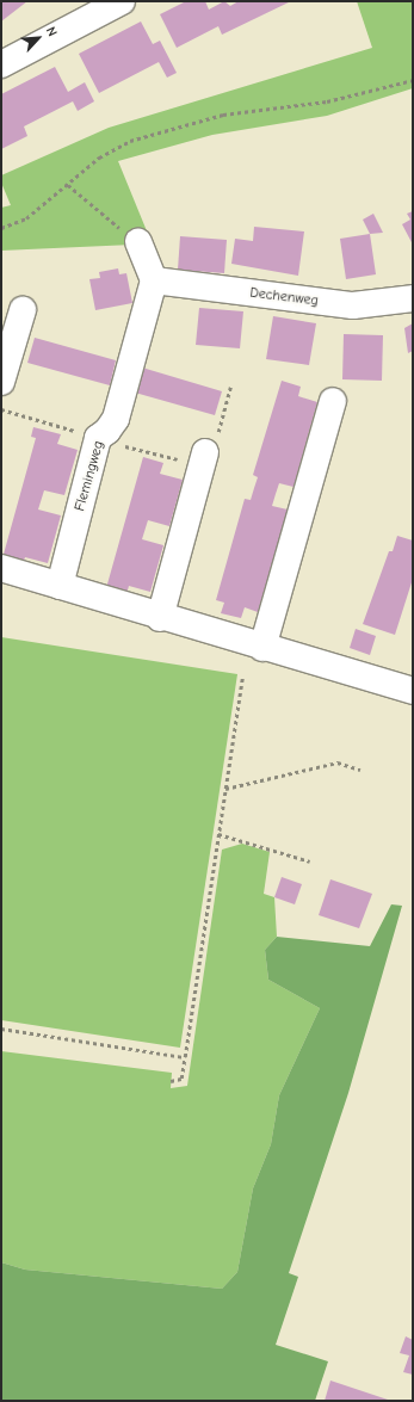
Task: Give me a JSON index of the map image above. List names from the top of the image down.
{
  "streets": {
    "street": ["Dechenweg", "Flemingweg"]
  },
  "crossings": [
    ["Dechenweg", "Flemingweg"]
  ],
  "north": "top right"
}
